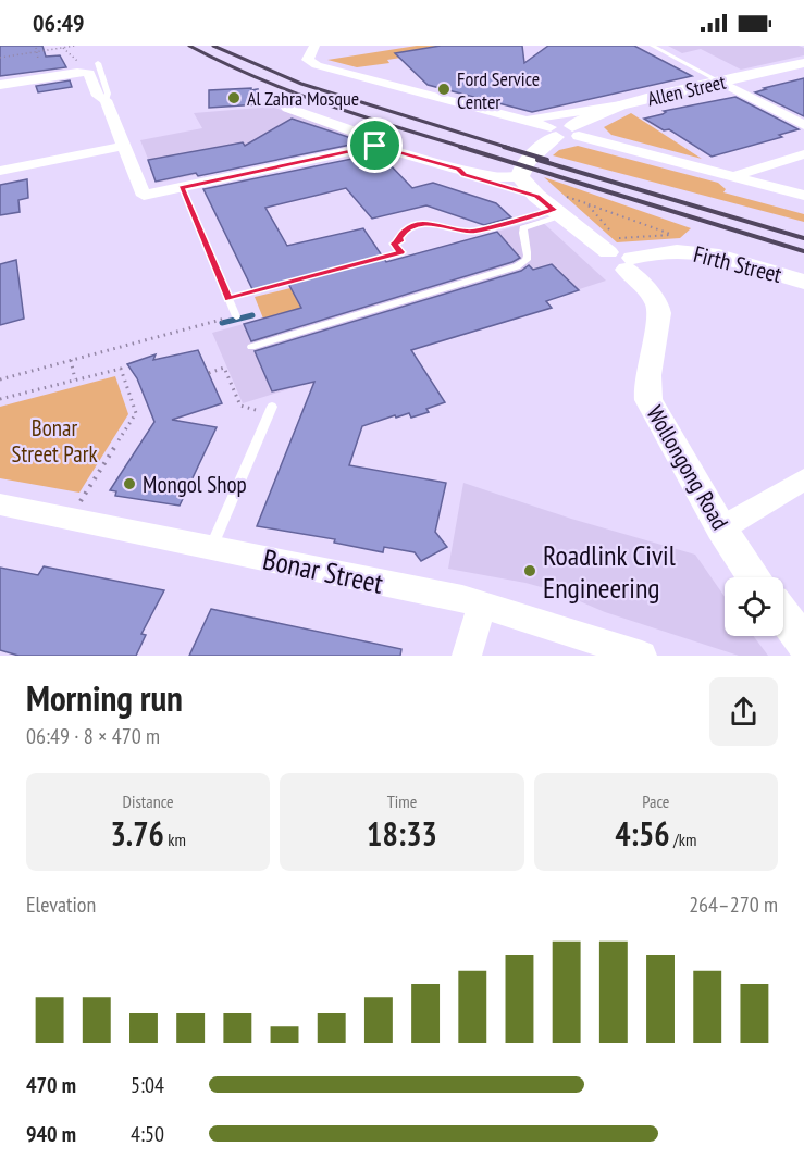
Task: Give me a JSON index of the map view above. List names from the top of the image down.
{
  "streets": {
    "street": [
      "Allen Street",
      "Firth Street",
      "Wollongong Road",
      "Bonar Street"
    ]
  },
  "crossings": [
    ["Firth Street", "Wollongong Road"]
  ],
  "parks": ["Bonar Street Park"],
  "places": [
    "Ford Service Center",
    "Al Zahra Mosque",
    "Mongol Shop",
    "Roadlink Civil Engineering"
  ],
  "page": {
    "status": "06:49",
    "heading": ["Morning run", "06:49 · 8 × 470 m"],
    "stats": [
      ["Distance", "3.76 km"],
      ["Time", "18:33"],
      ["Pace", "4:56 /km"]
    ],
    "chart": ["Elevation", "264–270 m"],
    "list": [
      {
        "name": "470 m",
        "note": "5:04"
      },
      {
        "name": "940 m",
        "note": "4:50"
      }
    ]
  }
}
